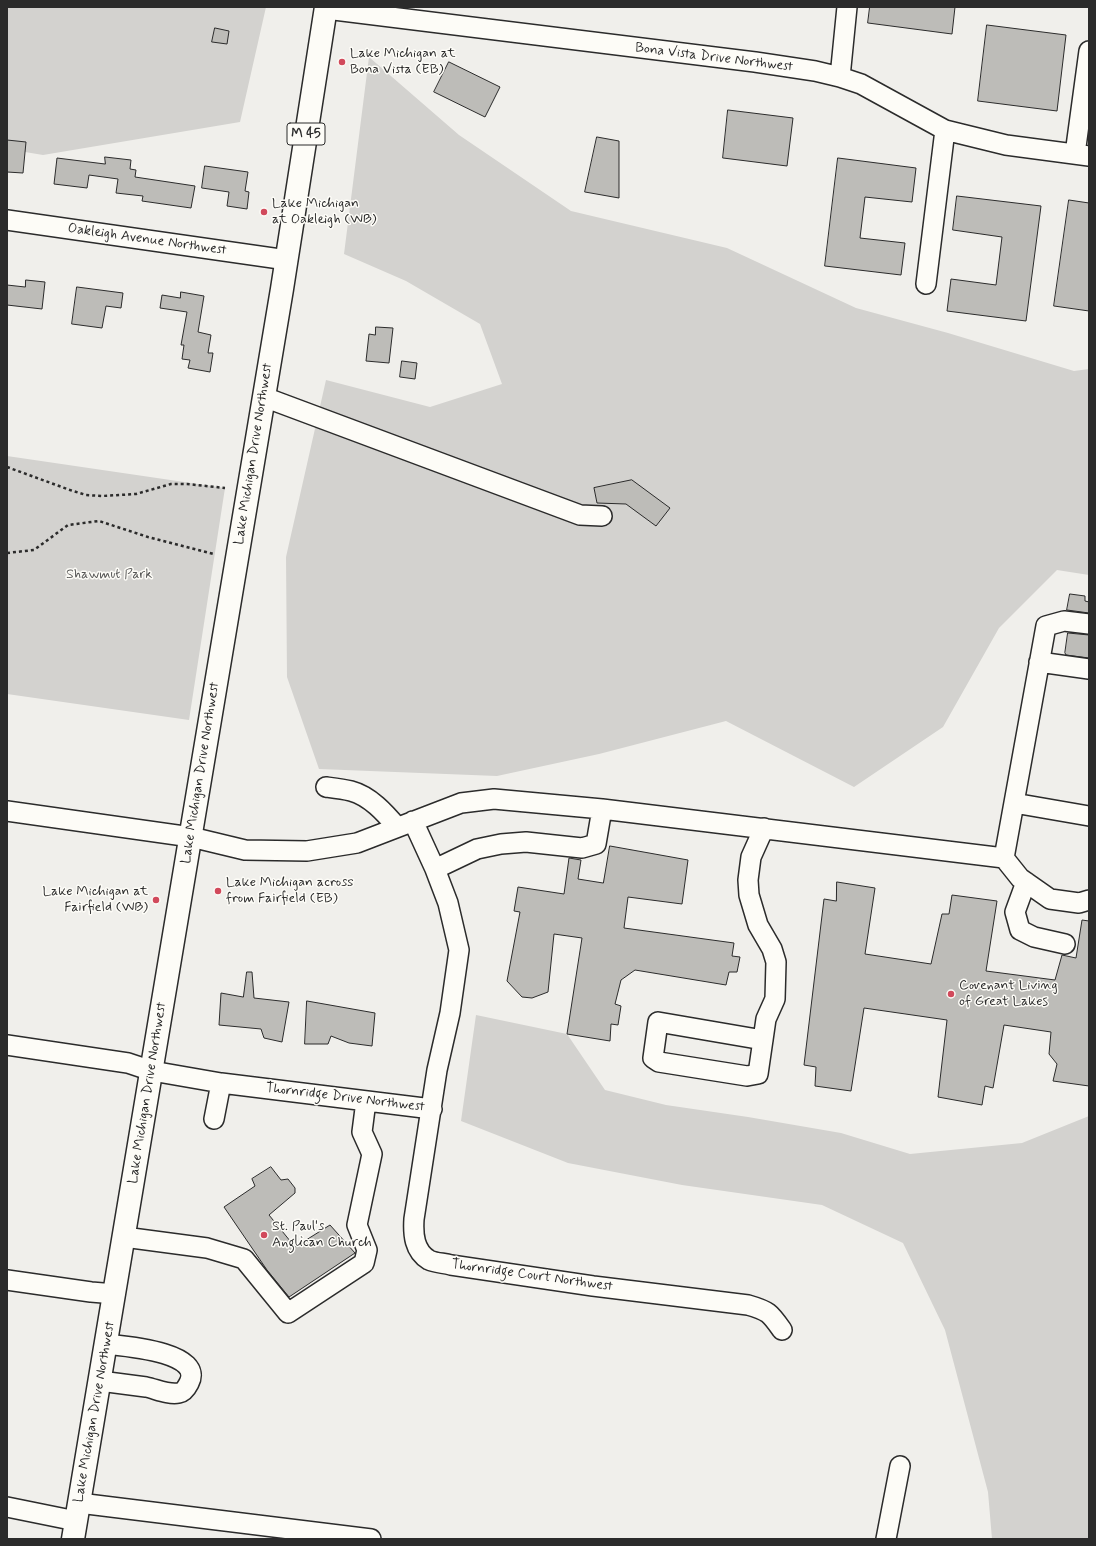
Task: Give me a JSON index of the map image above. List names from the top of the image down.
{
  "streets": {
    "highway": ["M 45", "Lake Michigan Drive Northwest"],
    "street": [
      "Bona Vista Drive Northwest",
      "Oakleigh Avenue Northwest",
      "Thornridge Drive Northwest",
      "Thornridge Court Northwest"
    ]
  },
  "crossings": [
    ["Bona Vista Drive Northwest", "Lake Michigan Drive Northwest"],
    ["Oakleigh Avenue Northwest", "Lake Michigan Drive Northwest"],
    ["Lake Michigan Drive Northwest", "Thornridge Drive Northwest"],
    ["Thornridge Drive Northwest", "Thornridge Court Northwest"]
  ],
  "parks": ["Shawmut Park"],
  "places": [
    "Lake Michigan at Bona Vista (EB)",
    "Lake Michigan at Oakleigh (WB)",
    "Lake Michigan across from Fairfield (EB)",
    "Lake Michigan at Fairfield (WB)",
    "Covenant Living of Great Lakes",
    "St. Paul's Anglican Church"
  ]
}
